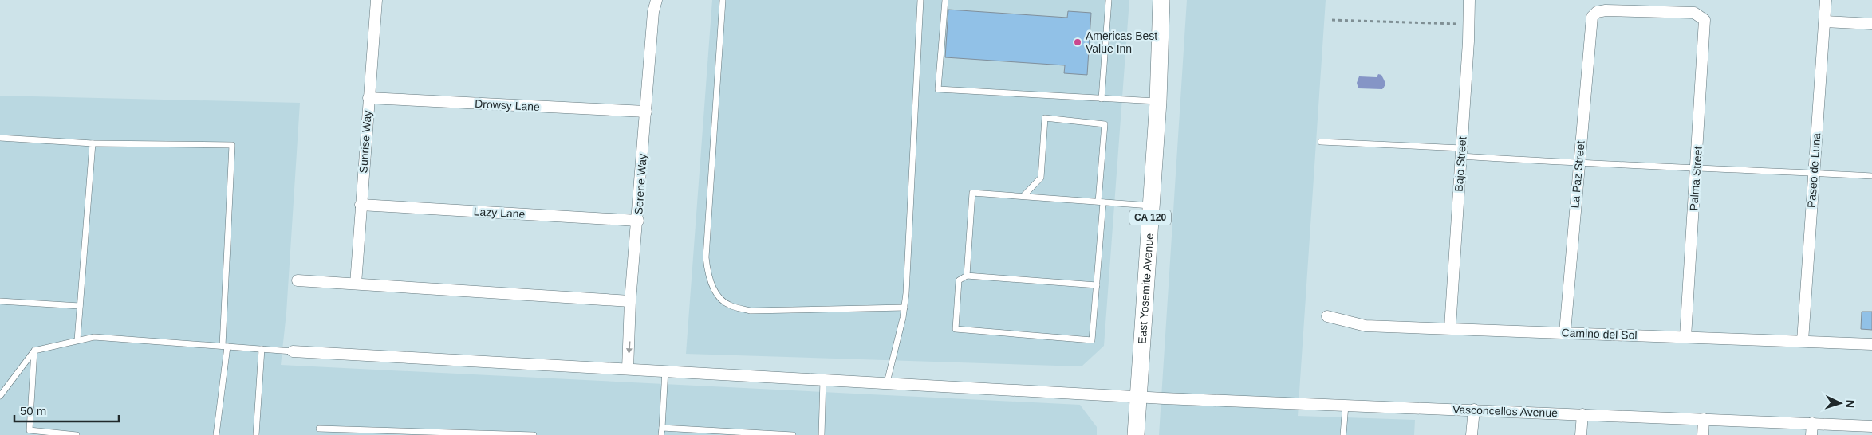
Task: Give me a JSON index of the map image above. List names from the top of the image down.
{
  "streets": {
    "main road": ["CA 120", "East Yosemite Avenue"],
    "street": [
      "Drowsy Lane",
      "Sunrise Way",
      "Bajo Street",
      "Paseo de Luna",
      "La Paz Street",
      "Palma Street",
      "Serene Way",
      "Lazy Lane",
      "Camino del Sol",
      "Vasconcellos Avenue"
    ]
  },
  "crossings": [
    ["Drowsy Lane", "Sunrise Way"],
    ["Drowsy Lane", "Serene Way"],
    ["Sunrise Way", "Lazy Lane"],
    ["Bajo Street", "Camino del Sol"],
    ["Paseo de Luna", "Camino del Sol"],
    ["La Paz Street", "Palma Street"],
    ["La Paz Street", "Camino del Sol"],
    ["Palma Street", "Camino del Sol"],
    ["Serene Way", "Lazy Lane"],
    ["Serene Way", "Vasconcellos Avenue"],
    ["East Yosemite Avenue", "Vasconcellos Avenue"]
  ],
  "places": ["Americas Best Value Inn"],
  "scale_bar": "50 m",
  "north": "right"
}
